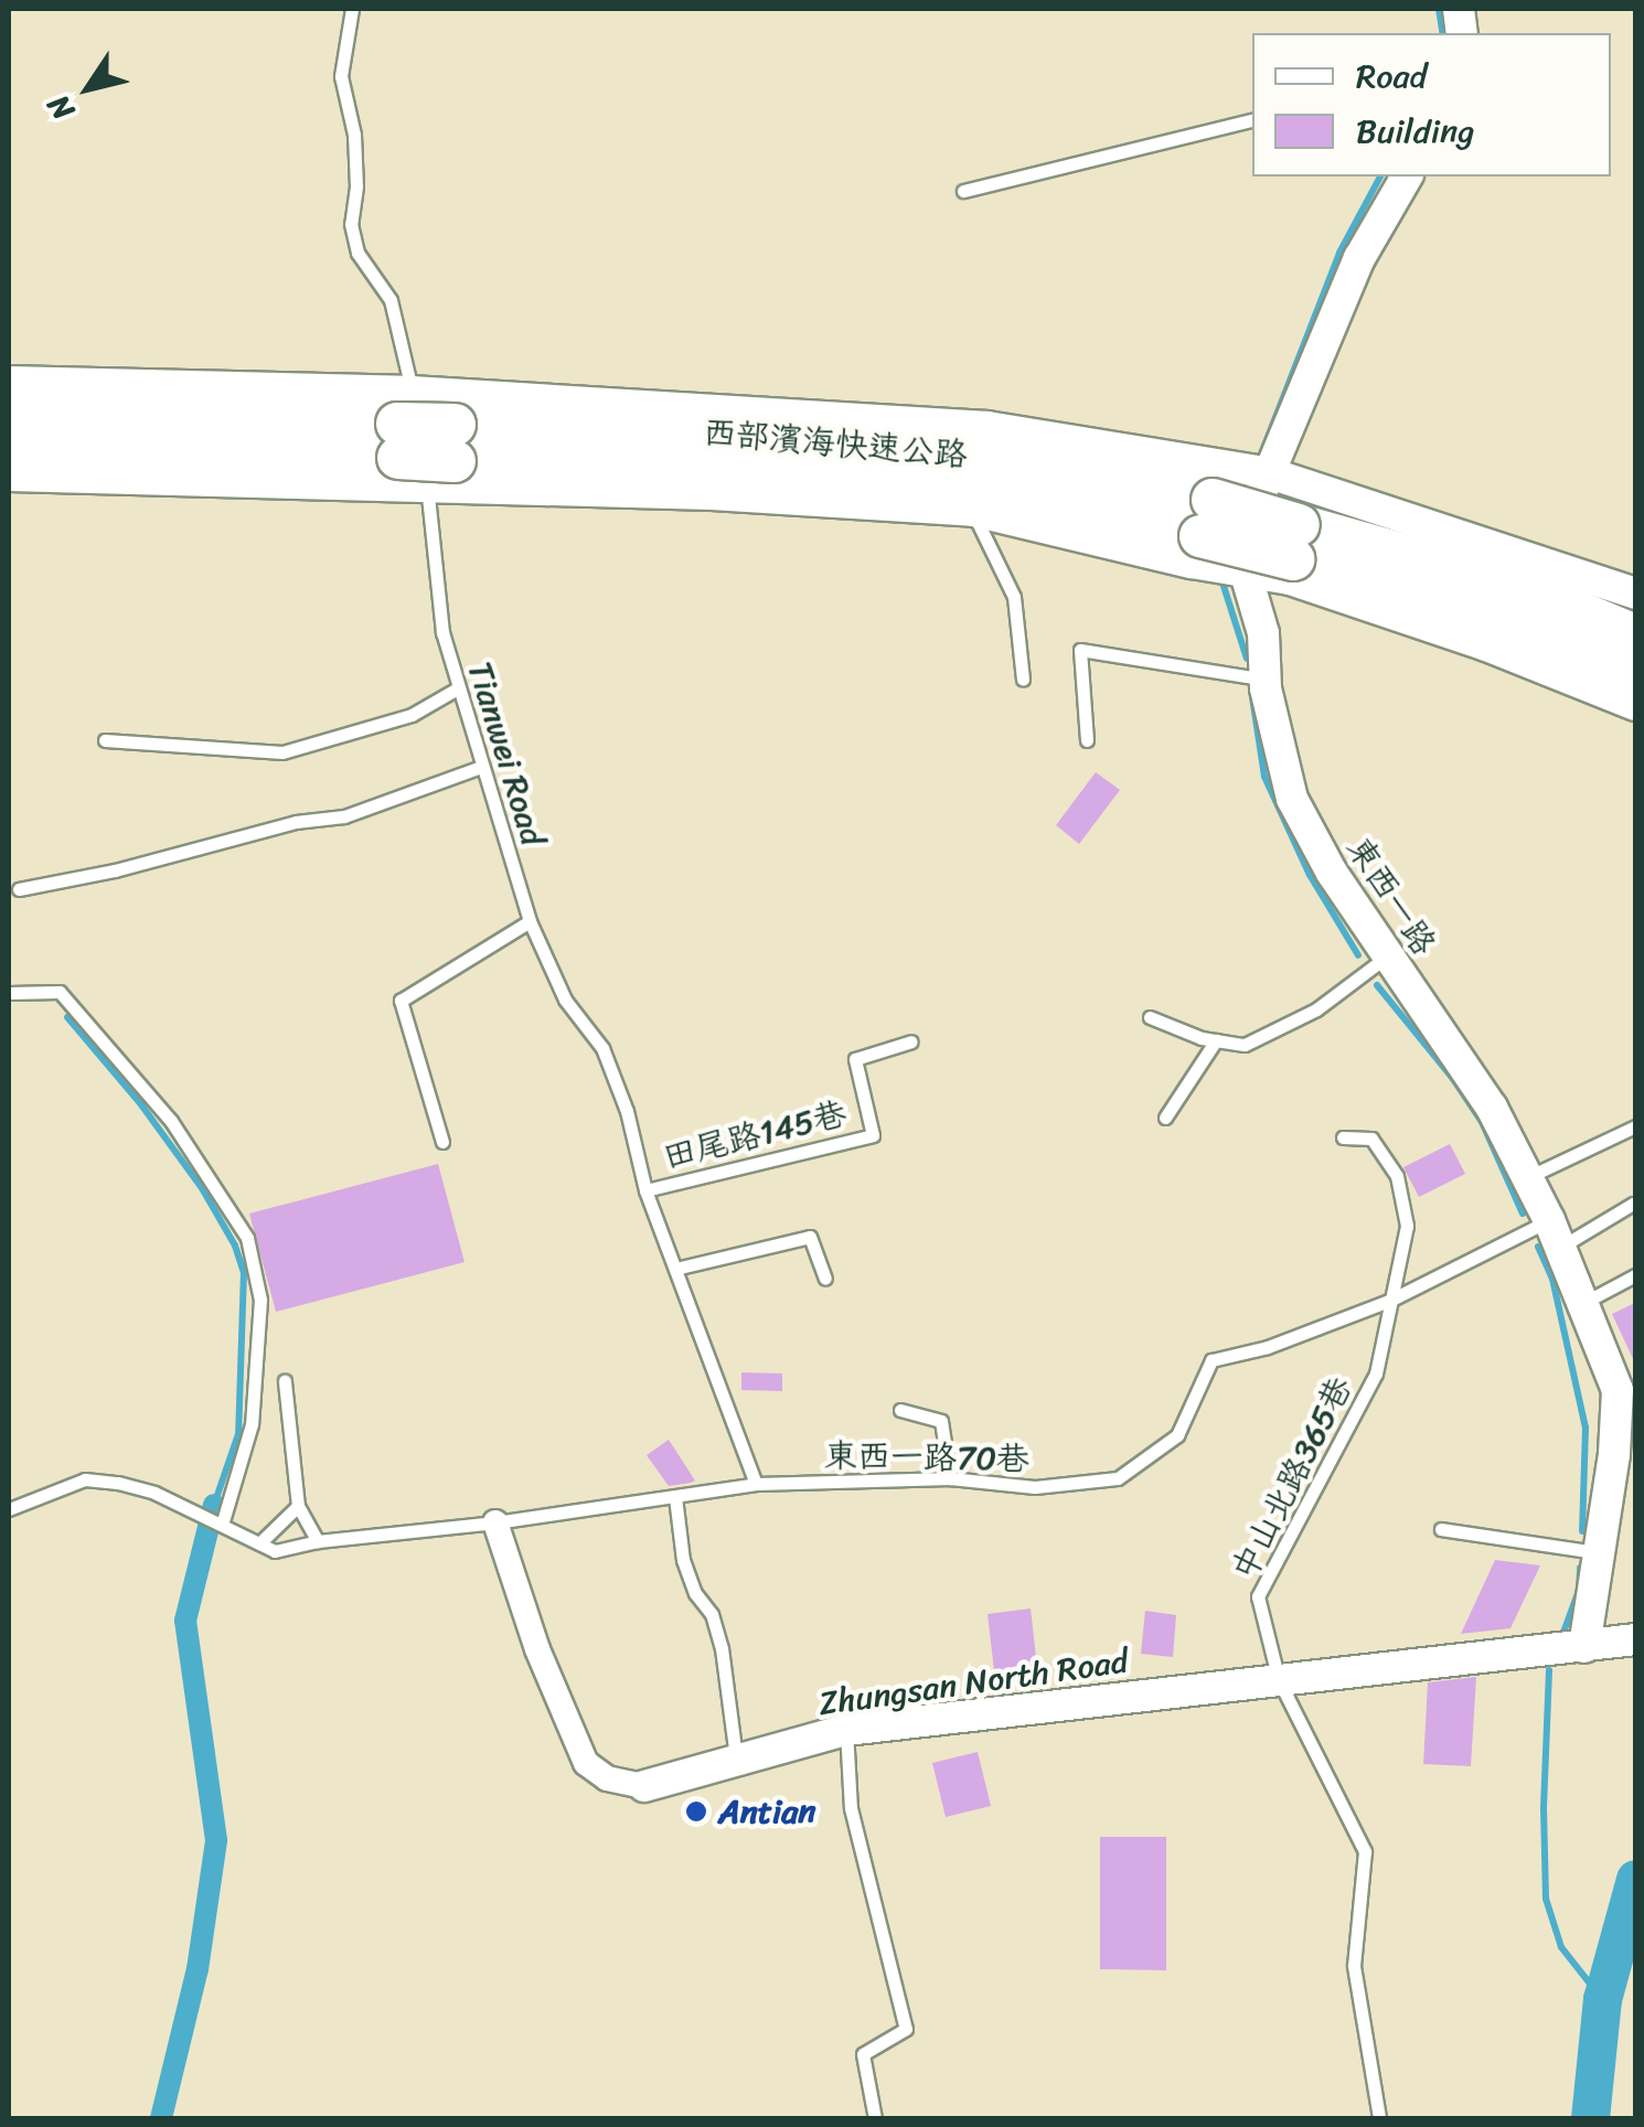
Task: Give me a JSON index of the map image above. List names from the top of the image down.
{
  "streets": {
    "highway": ["西部濱海快速公路"],
    "street": ["東西一路", "Zhungsan North Road"],
    "lane": [
      "Tianwei Road",
      "田尾路145巷",
      "東西一路70巷",
      "中山北路365巷"
    ]
  },
  "crossings": [
    ["西部濱海快速公路", "Tianwei Road"],
    ["Tianwei Road", "田尾路145巷"],
    ["Tianwei Road", "東西一路70巷"],
    ["東西一路", "東西一路70巷"],
    ["東西一路", "Zhungsan North Road"],
    ["東西一路70巷", "中山北路365巷"],
    ["東西一路70巷", "Zhungsan North Road"],
    ["中山北路365巷", "Zhungsan North Road"]
  ],
  "places": ["Antian"],
  "legend": ["Road", "Building"],
  "north": "bottom left"
}
